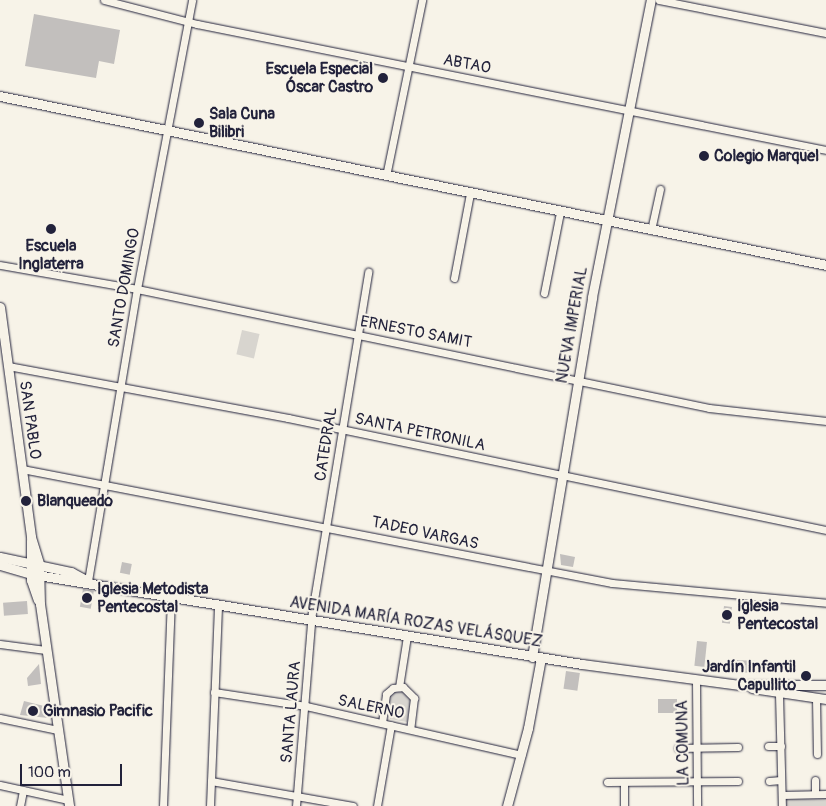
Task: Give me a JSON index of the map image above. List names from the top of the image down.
{
  "streets": {
    "main road": ["NUEVA IMPERIAL", "SAN PABLO", "AVENIDA MARÍA ROZAS VELÁSQUEZ"],
    "street": [
      "ABTAO",
      "SANTO DOMINGO",
      "ERNESTO SAMIT",
      "SANTA PETRONILA",
      "CATEDRAL",
      "TADEO VARGAS",
      "SALERNO",
      "SANTA LAURA",
      "LA COMUNA"
    ]
  },
  "crossings": [
    ["ABTAO", "SANTO DOMINGO"],
    ["ABTAO", "NUEVA IMPERIAL"],
    ["SANTO DOMINGO", "ERNESTO SAMIT"],
    ["SANTO DOMINGO", "SANTA PETRONILA"],
    ["SANTO DOMINGO", "TADEO VARGAS"],
    ["SANTO DOMINGO", "AVENIDA MARÍA ROZAS VELÁSQUEZ"],
    ["NUEVA IMPERIAL", "ERNESTO SAMIT"],
    ["NUEVA IMPERIAL", "SANTA PETRONILA"],
    ["NUEVA IMPERIAL", "TADEO VARGAS"],
    ["NUEVA IMPERIAL", "AVENIDA MARÍA ROZAS VELÁSQUEZ"],
    ["NUEVA IMPERIAL", "SALERNO"],
    ["ERNESTO SAMIT", "CATEDRAL"],
    ["SAN PABLO", "SANTA PETRONILA"],
    ["SAN PABLO", "TADEO VARGAS"],
    ["SAN PABLO", "AVENIDA MARÍA ROZAS VELÁSQUEZ"],
    ["SANTA PETRONILA", "CATEDRAL"],
    ["CATEDRAL", "TADEO VARGAS"],
    ["CATEDRAL", "AVENIDA MARÍA ROZAS VELÁSQUEZ"],
    ["CATEDRAL", "SANTA LAURA"],
    ["AVENIDA MARÍA ROZAS VELÁSQUEZ", "SANTA LAURA"],
    ["AVENIDA MARÍA ROZAS VELÁSQUEZ", "LA COMUNA"],
    ["SALERNO", "SANTA LAURA"]
  ],
  "places": [
    "Escuela Especial Óscar Castro",
    "Sala Cuna Bilibri",
    "Colegio Marquel",
    "Escuela Inglaterra",
    "Blanqueado",
    "Iglesia Metodista Pentecostal",
    "Iglesia Pentecostal",
    "Jardín Infantil Capullito",
    "Gimnasio Pacific"
  ],
  "scale_bar": "100 m"
}
